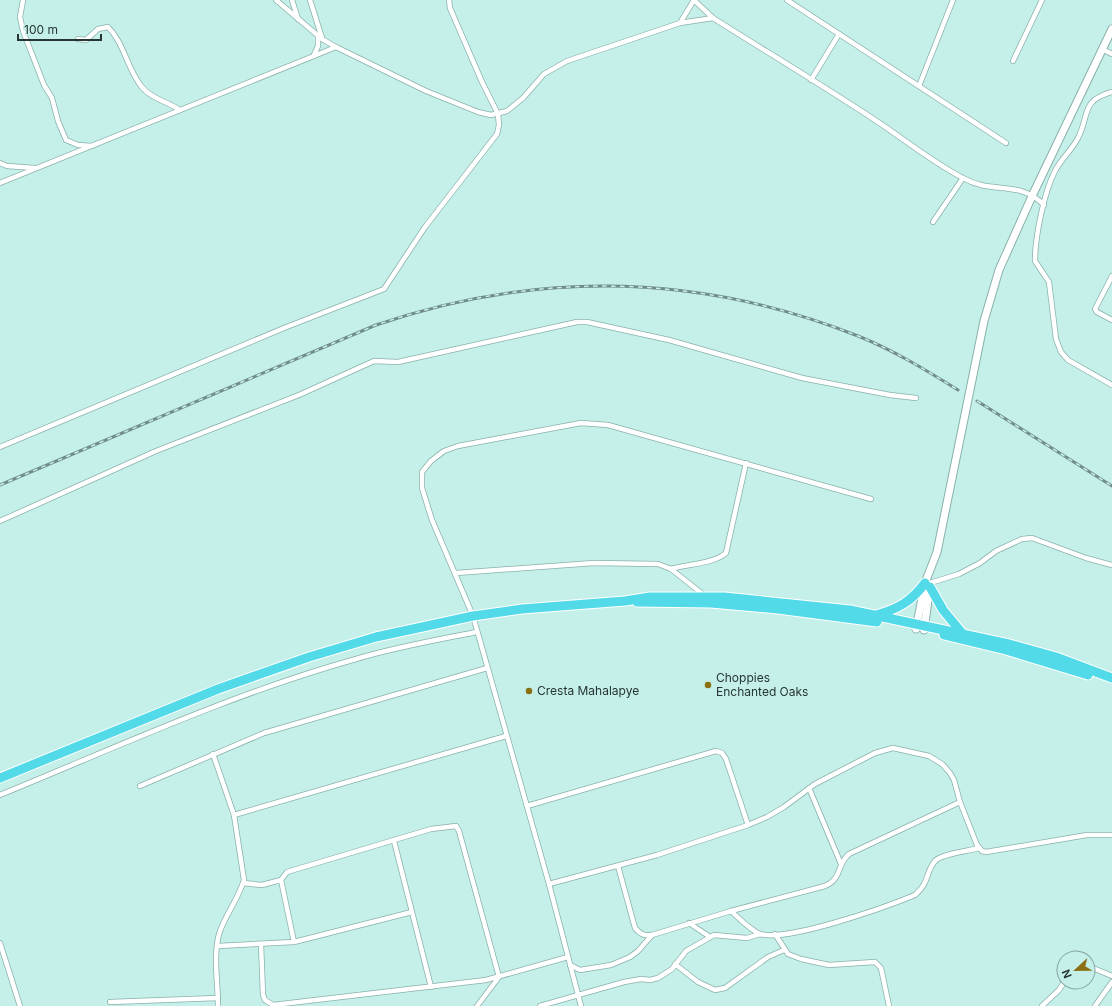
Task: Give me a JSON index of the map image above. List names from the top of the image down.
{
  "places": ["Choppies Enchanted Oaks", "Cresta Mahalapye"],
  "scale_bar": "100 m",
  "north": "left"
}
